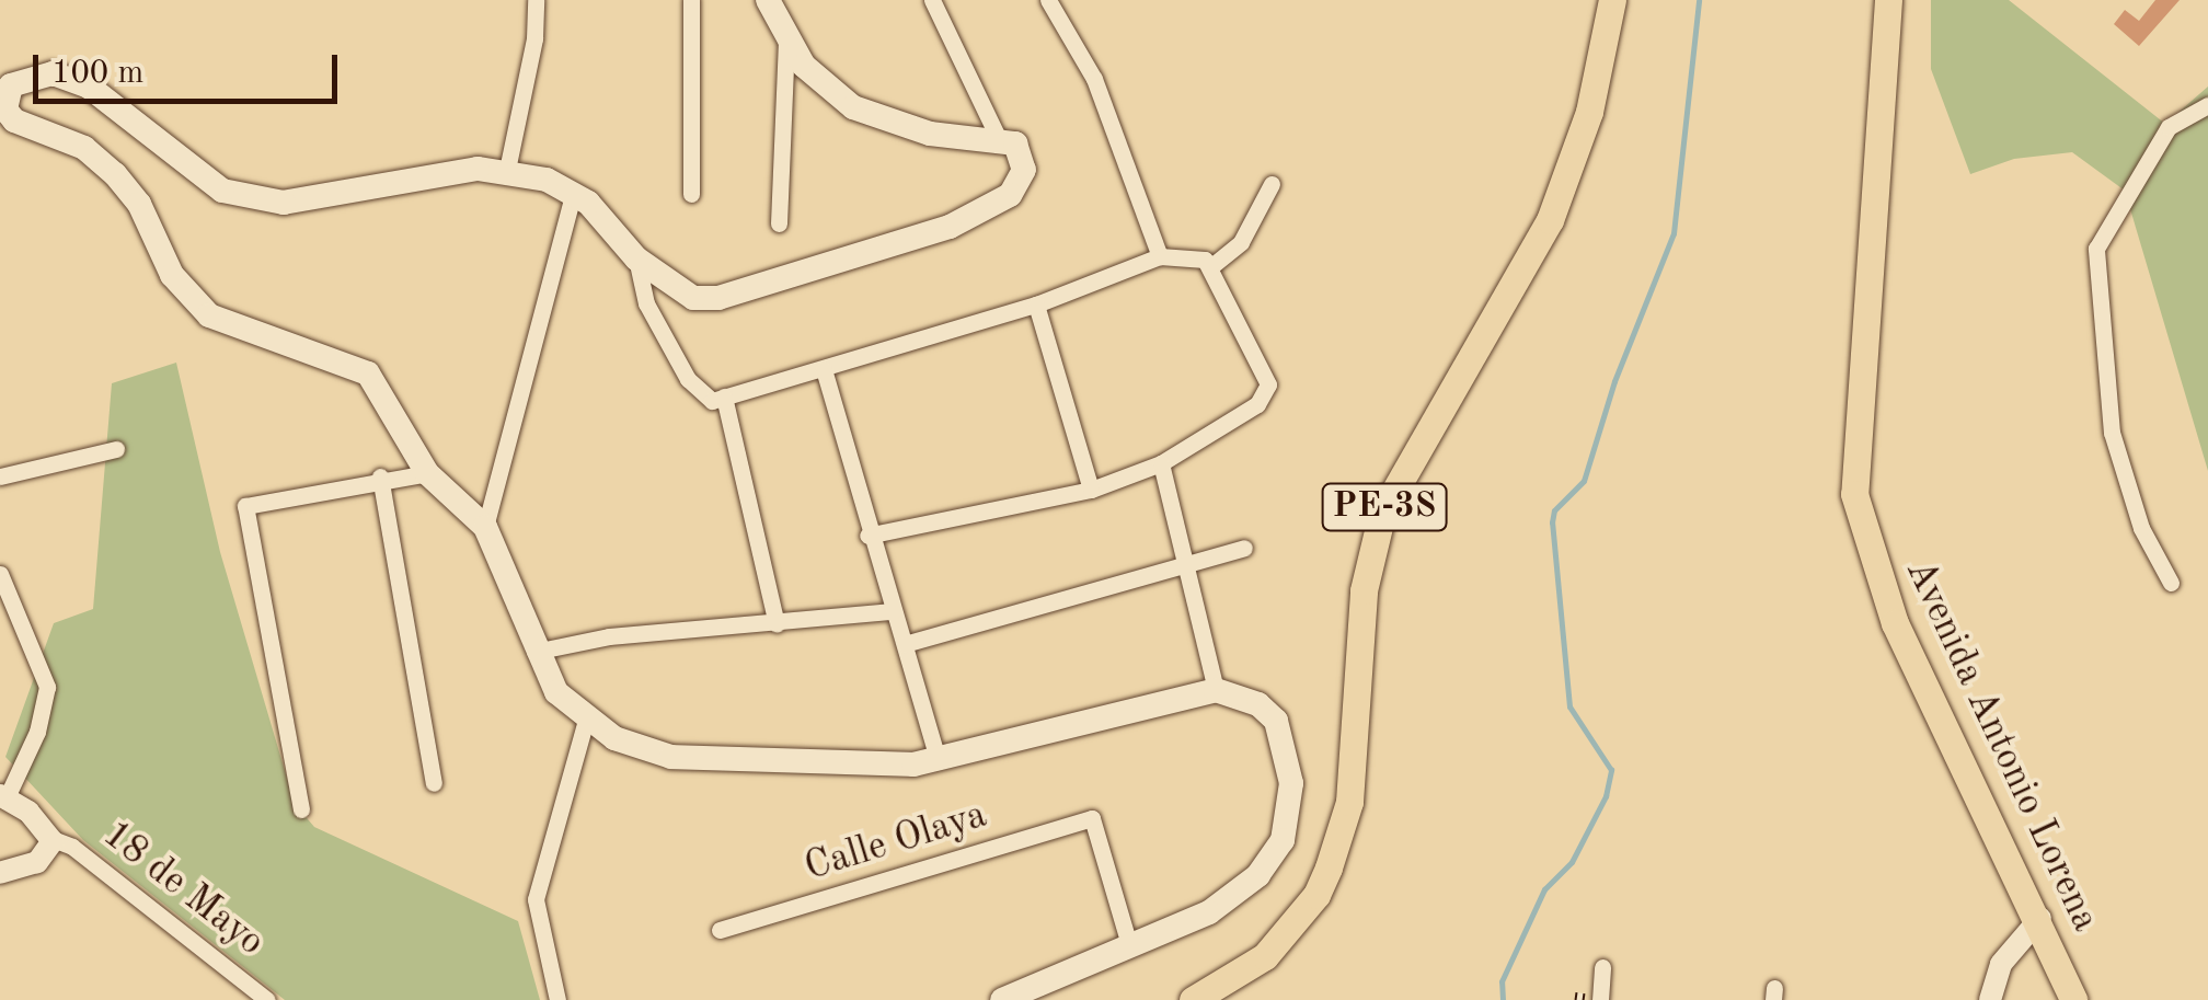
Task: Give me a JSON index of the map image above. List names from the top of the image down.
{
  "streets": {
    "highway": ["PE-3S", "Avenida Antonio Lorena"],
    "street": ["Calle Olaya", "18 de Mayo"]
  },
  "scale_bar": "100 m"
}
